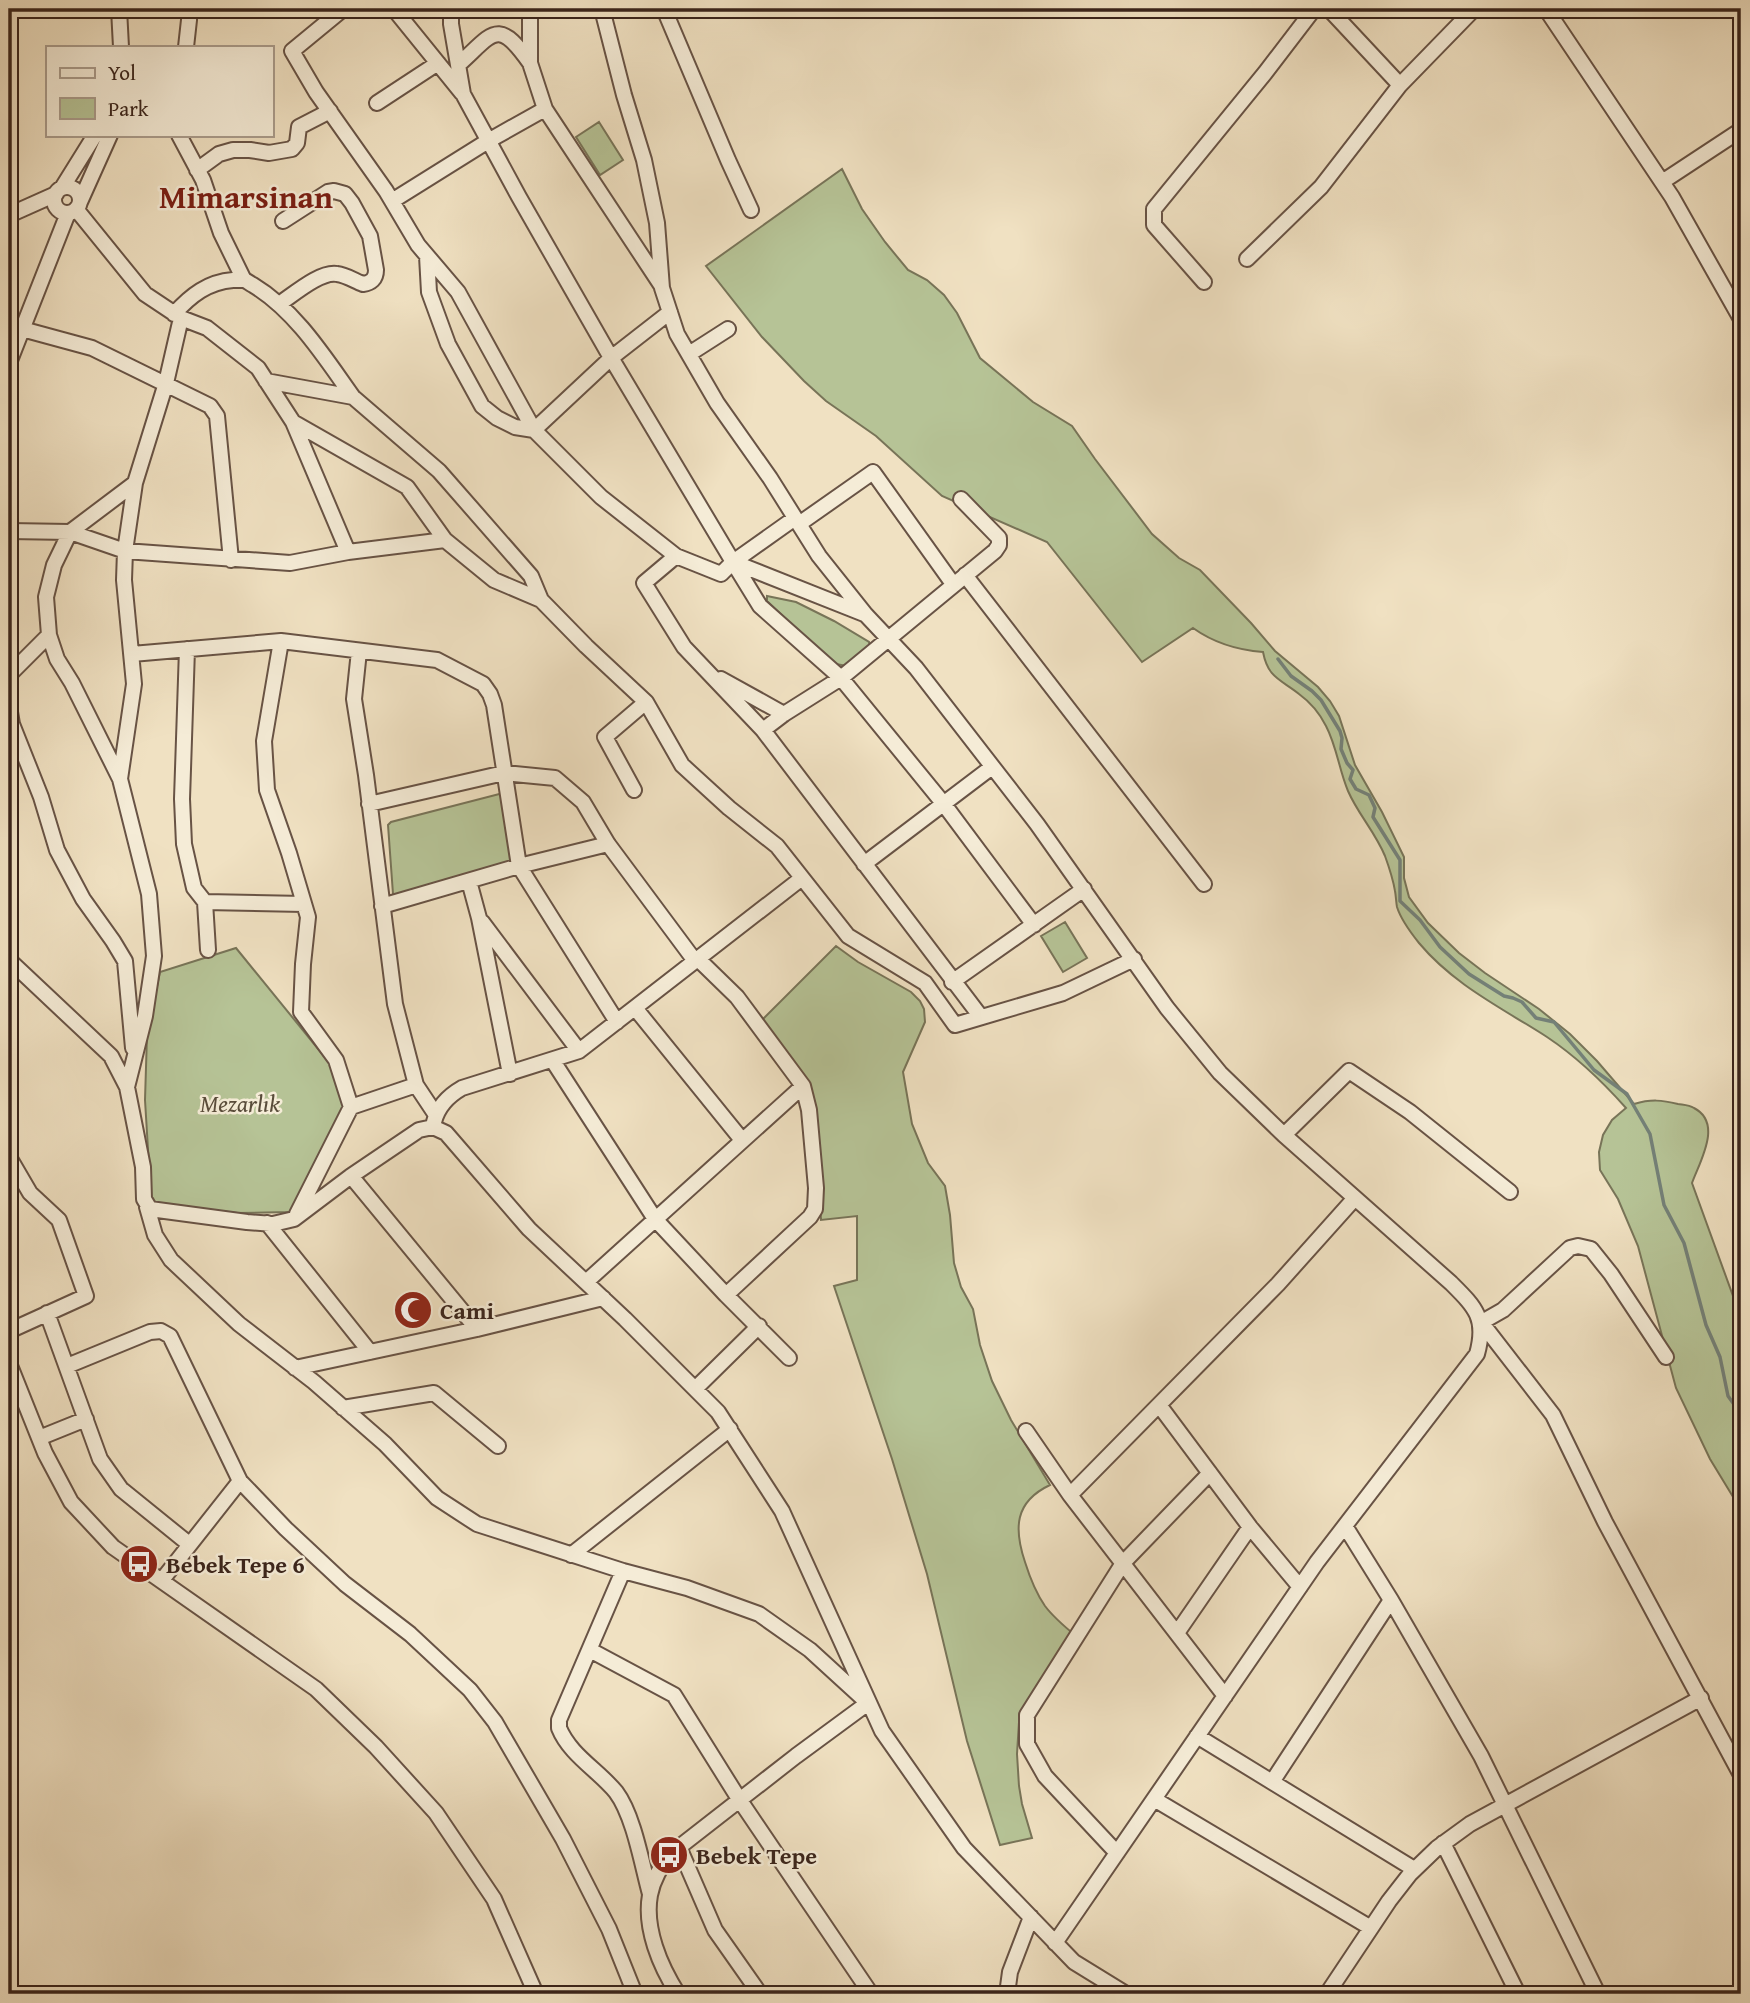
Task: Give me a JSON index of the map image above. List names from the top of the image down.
{
  "districts": ["Mimarsinan"],
  "parks": ["Mezarlık"],
  "places": {
    "mosque": ["Cami"],
    "bus stop": ["Bebek Tepe 6", "Bebek Tepe"]
  },
  "legend": ["Yol", "Park"]
}
